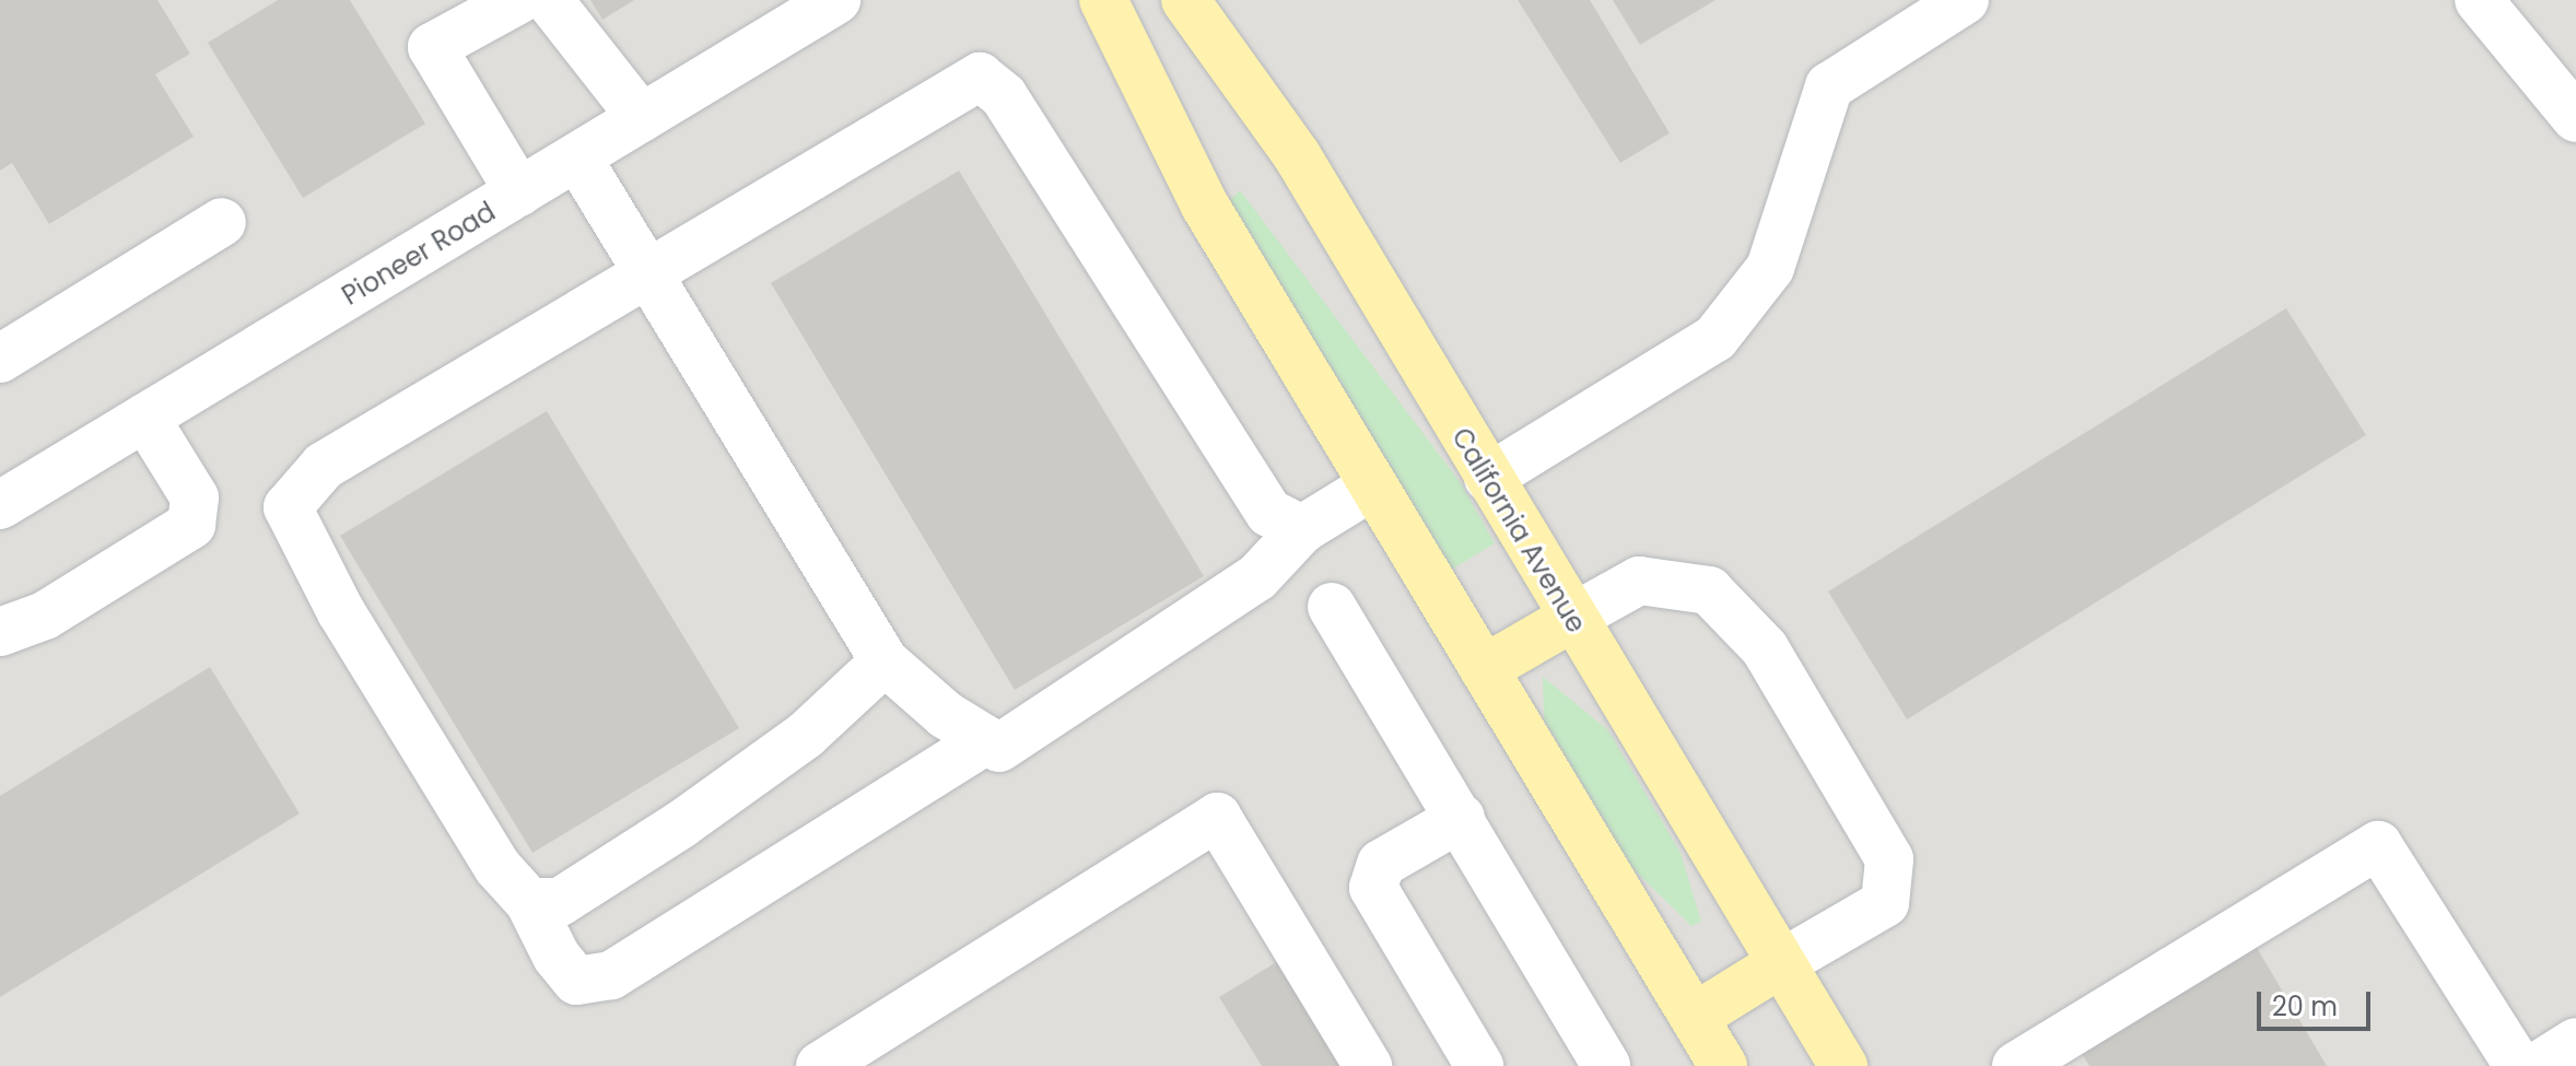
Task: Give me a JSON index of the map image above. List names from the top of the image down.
{
  "streets": {
    "main road": ["California Avenue"],
    "street": ["Pioneer Road"]
  },
  "scale_bar": "20 m"
}
